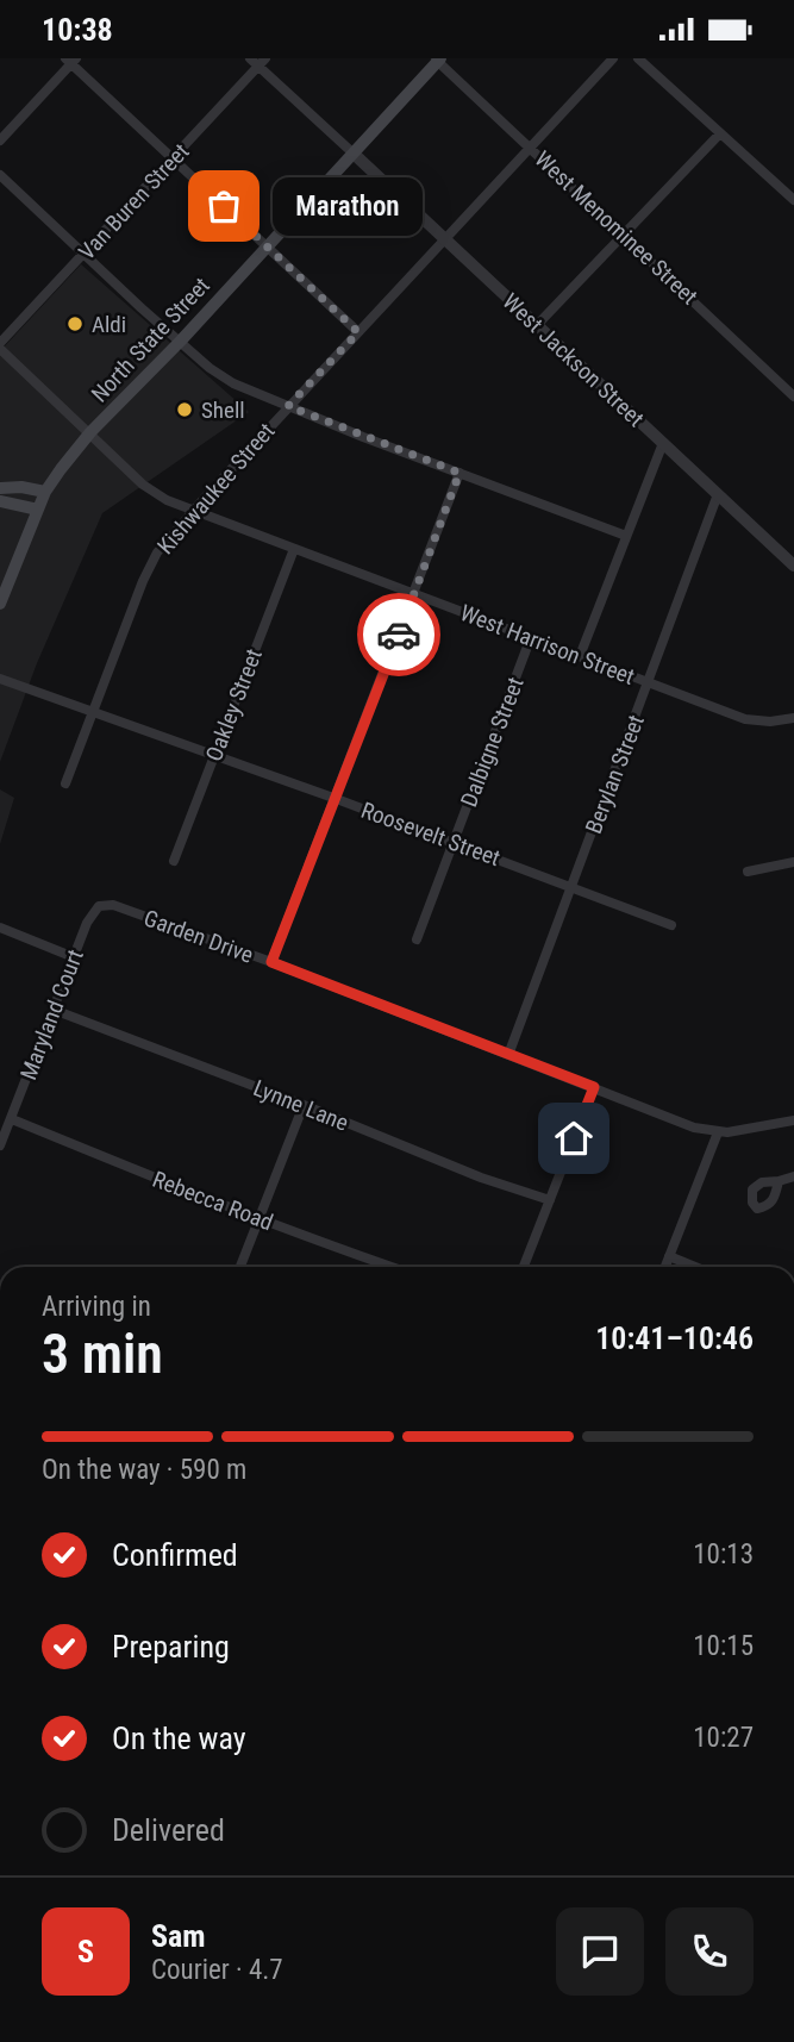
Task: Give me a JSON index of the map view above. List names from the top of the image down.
{
  "streets": {
    "main road": ["North State Street"],
    "street": [
      "Van Buren Street",
      "West Menominee Street",
      "West Jackson Street",
      "Kishwaukee Street",
      "West Harrison Street",
      "Oakley Street",
      "Dalbigne Street",
      "Berylan Street",
      "Roosevelt Street",
      "Garden Drive",
      "Maryland Court",
      "Lynne Lane",
      "Rebecca Road"
    ]
  },
  "crossings": [
    ["Van Buren Street", "West Harrison Street"],
    ["West Menominee Street", "North State Street"],
    ["West Menominee Street", "Kishwaukee Street"],
    ["North State Street", "West Jackson Street"],
    ["North State Street", "West Harrison Street"],
    ["West Jackson Street", "Kishwaukee Street"],
    ["West Jackson Street", "Berylan Street"],
    ["Kishwaukee Street", "West Harrison Street"],
    ["Kishwaukee Street", "Roosevelt Street"],
    ["West Harrison Street", "Oakley Street"],
    ["West Harrison Street", "Dalbigne Street"],
    ["West Harrison Street", "Berylan Street"],
    ["Oakley Street", "Roosevelt Street"],
    ["Dalbigne Street", "Roosevelt Street"],
    ["Berylan Street", "Roosevelt Street"],
    ["Berylan Street", "Garden Drive"],
    ["Garden Drive", "Maryland Court"],
    ["Maryland Court", "Lynne Lane"],
    ["Maryland Court", "Rebecca Road"]
  ],
  "places": ["Marathon", "Aldi", "Shell"],
  "page": {
    "status": "10:38",
    "bubble": "Marathon",
    "heading": ["3 min", "Arriving in", "10:41–10:46"],
    "panel": ["Sam", "Courier · 4.7"],
    "bar": "On the way · 590 m",
    "list": [
      ["Confirmed", "10:13"],
      ["Preparing", "10:15"],
      ["On the way", "10:27"],
      "Delivered"
    ],
    "round": "S"
  }
}
